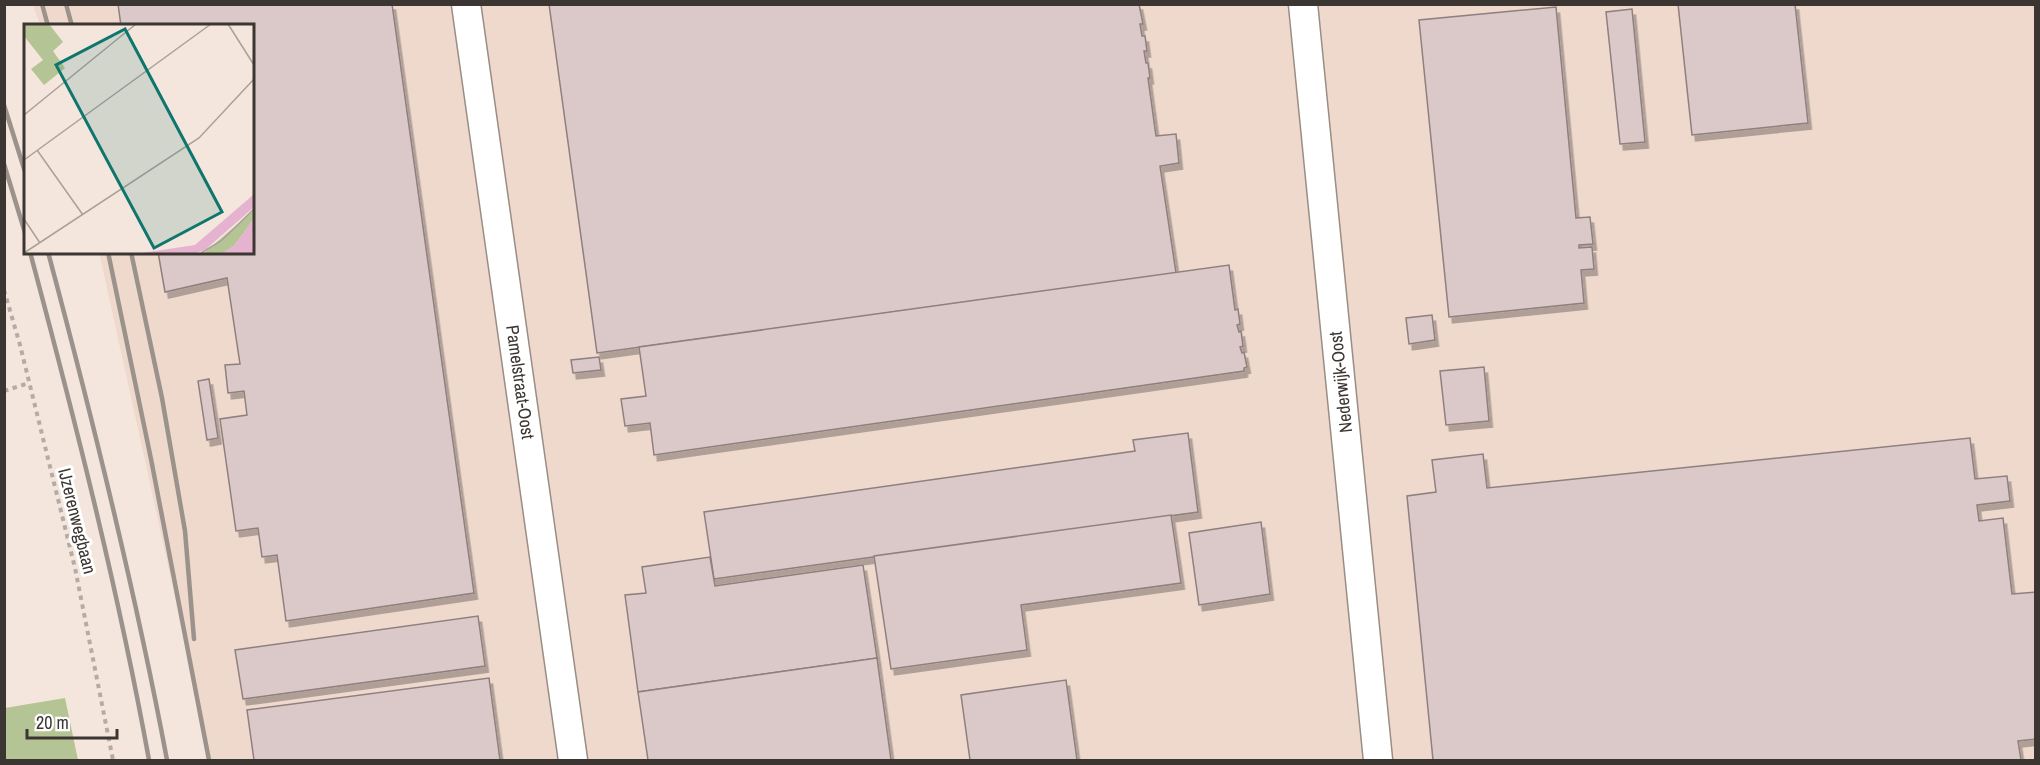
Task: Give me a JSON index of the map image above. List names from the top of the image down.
{
  "streets": {
    "street": ["Pamelstraat-Oost", "Nederwijk-Oost"],
    "path": ["IJzerenwegbaan"]
  },
  "scale_bar": "20 m"
}
